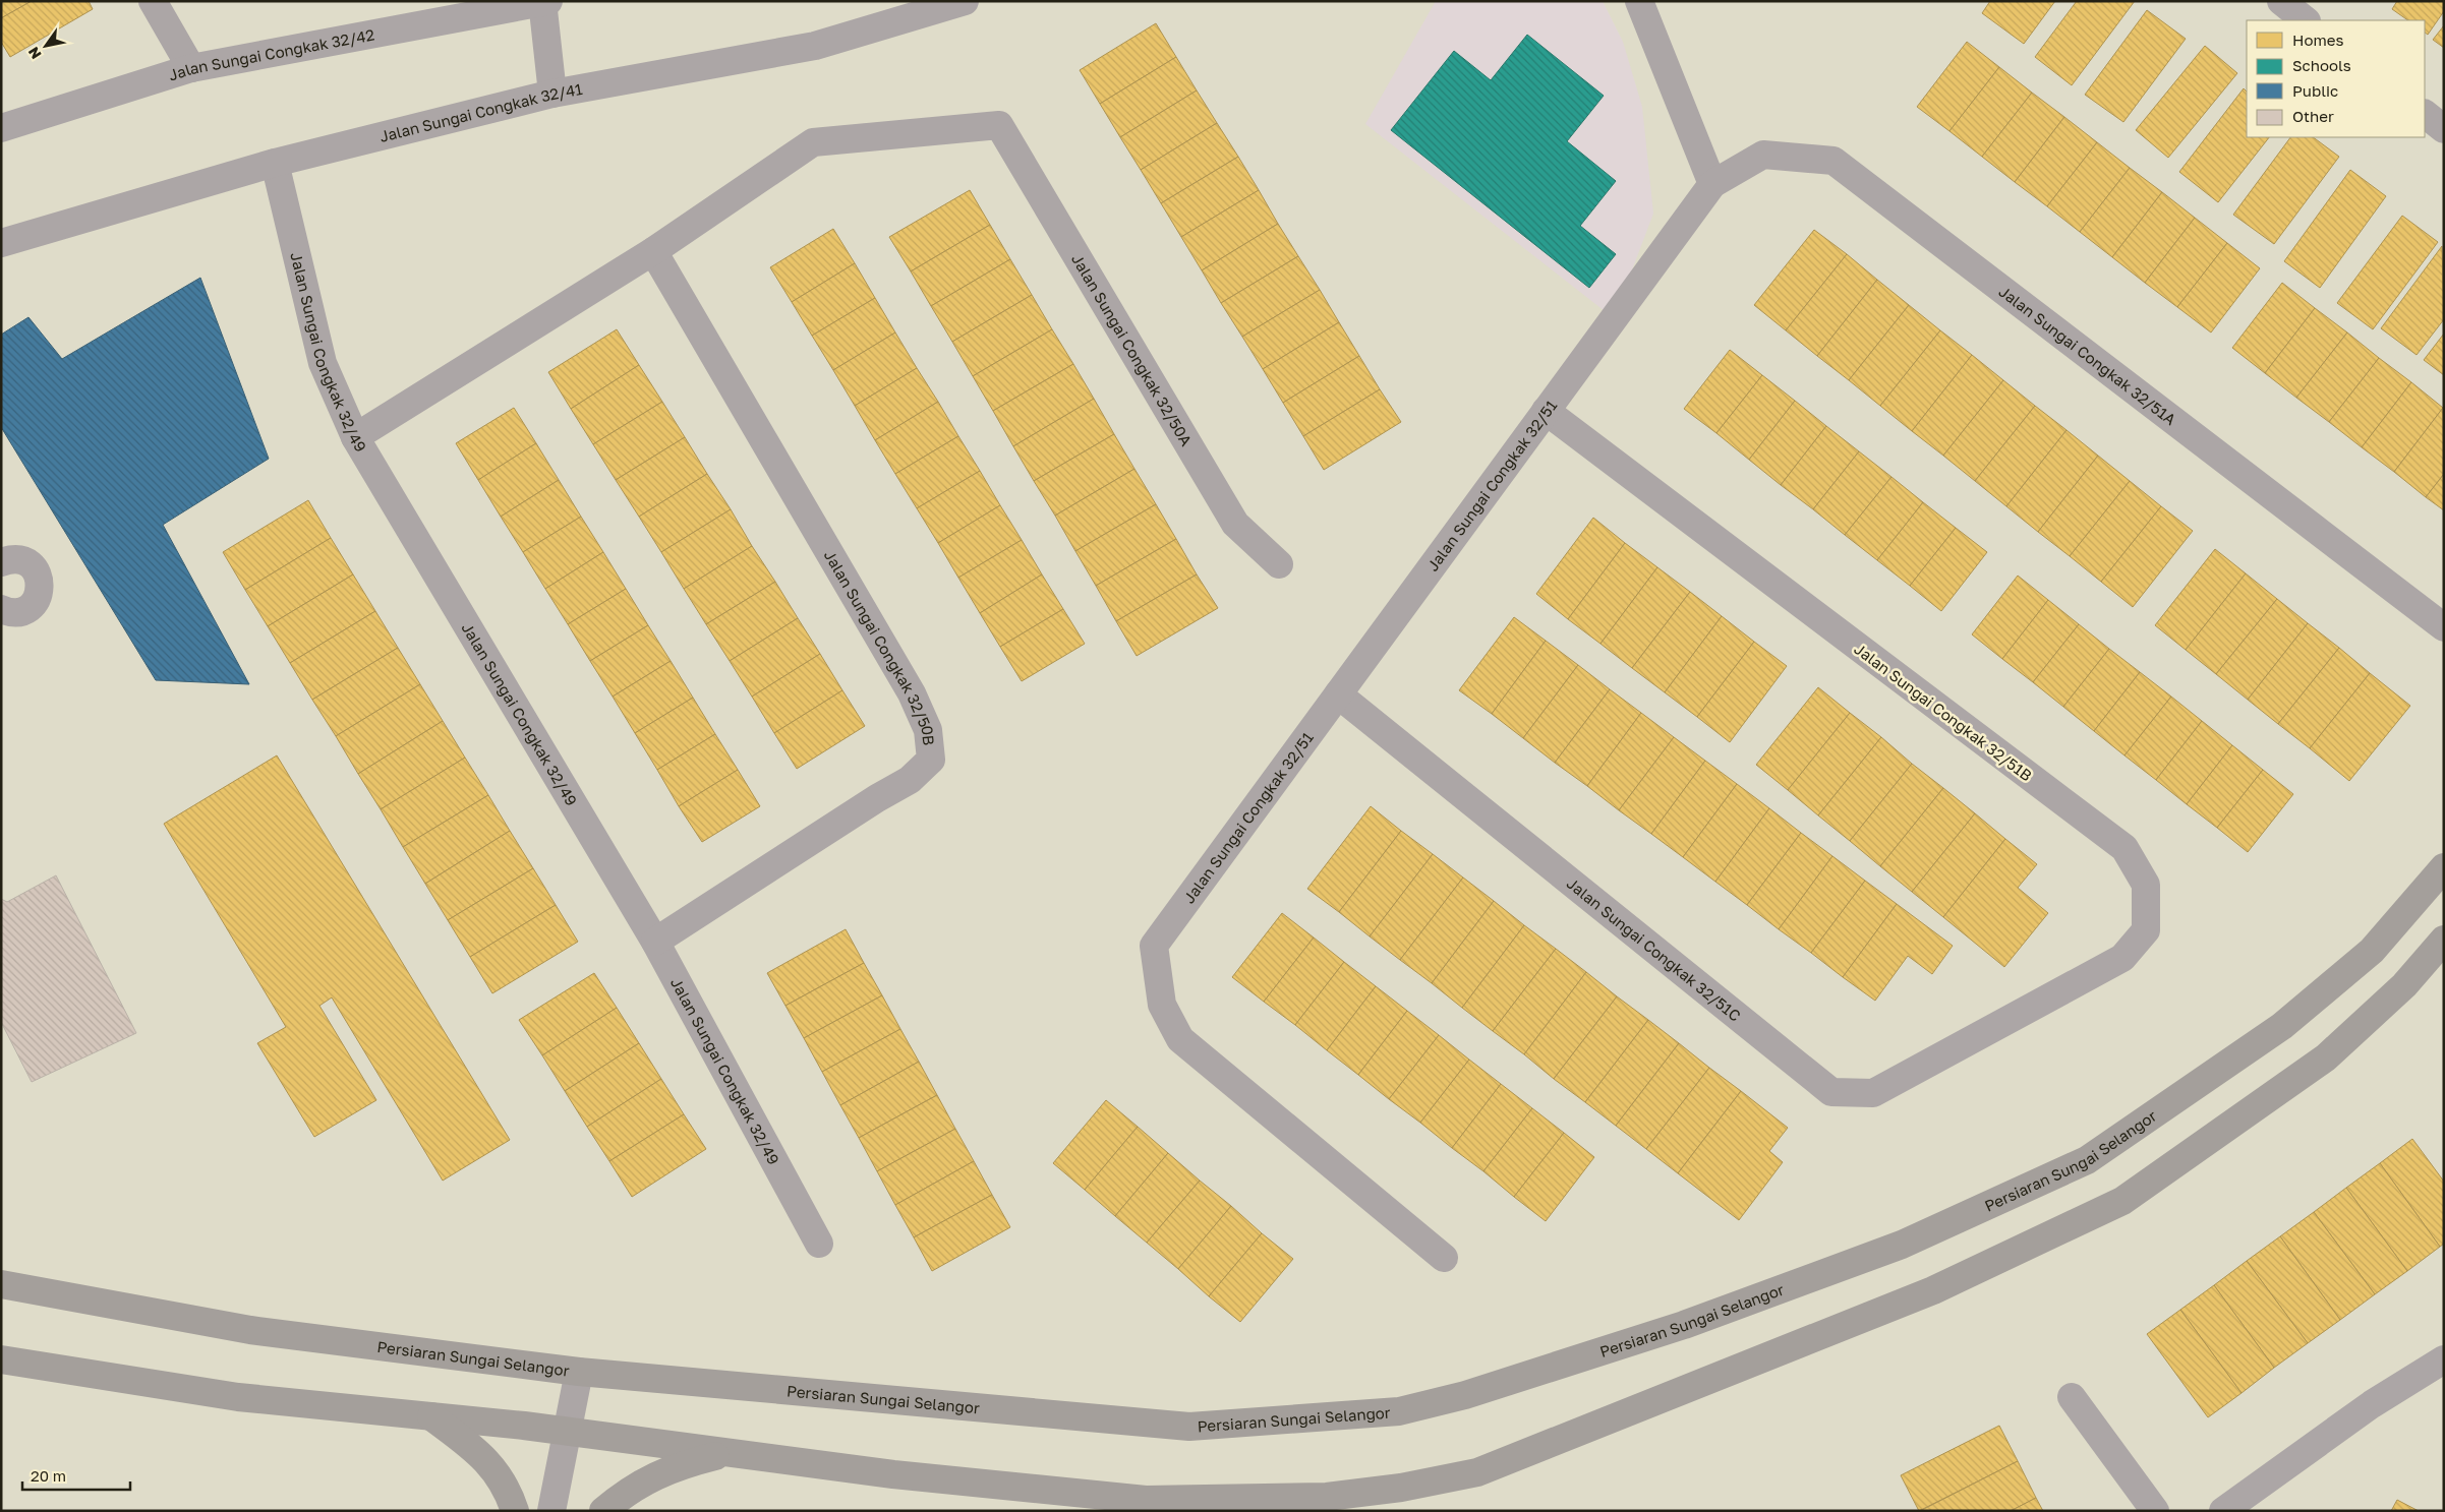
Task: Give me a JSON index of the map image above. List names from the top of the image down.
{
  "streets": {
    "main road": ["Persiaran Sungai Selangor"],
    "street": [
      "Jalan Sungai Congkak 32/42",
      "Jalan Sungai Congkak 32/41",
      "Jalan Sungai Congkak 32/50A",
      "Jalan Sungai Congkak 32/49",
      "Jalan Sungai Congkak 32/51A",
      "Jalan Sungai Congkak 32/51",
      "Jalan Sungai Congkak 32/50B",
      "Jalan Sungai Congkak 32/51B",
      "Jalan Sungai Congkak 32/51C"
    ]
  },
  "crossings": [
    ["Jalan Sungai Congkak 32/41", "Jalan Sungai Congkak 32/49"],
    ["Jalan Sungai Congkak 32/50A", "Jalan Sungai Congkak 32/50B"],
    ["Jalan Sungai Congkak 32/49", "Jalan Sungai Congkak 32/50B"],
    ["Jalan Sungai Congkak 32/51A", "Jalan Sungai Congkak 32/51"],
    ["Jalan Sungai Congkak 32/51", "Jalan Sungai Congkak 32/51B"],
    ["Jalan Sungai Congkak 32/51", "Jalan Sungai Congkak 32/51C"],
    ["Jalan Sungai Congkak 32/51B", "Jalan Sungai Congkak 32/51C"]
  ],
  "legend": [
    "Homes",
    "Schools",
    "Public",
    "Other"
  ],
  "scale_bar": "20 m",
  "north": "bottom left"
}
